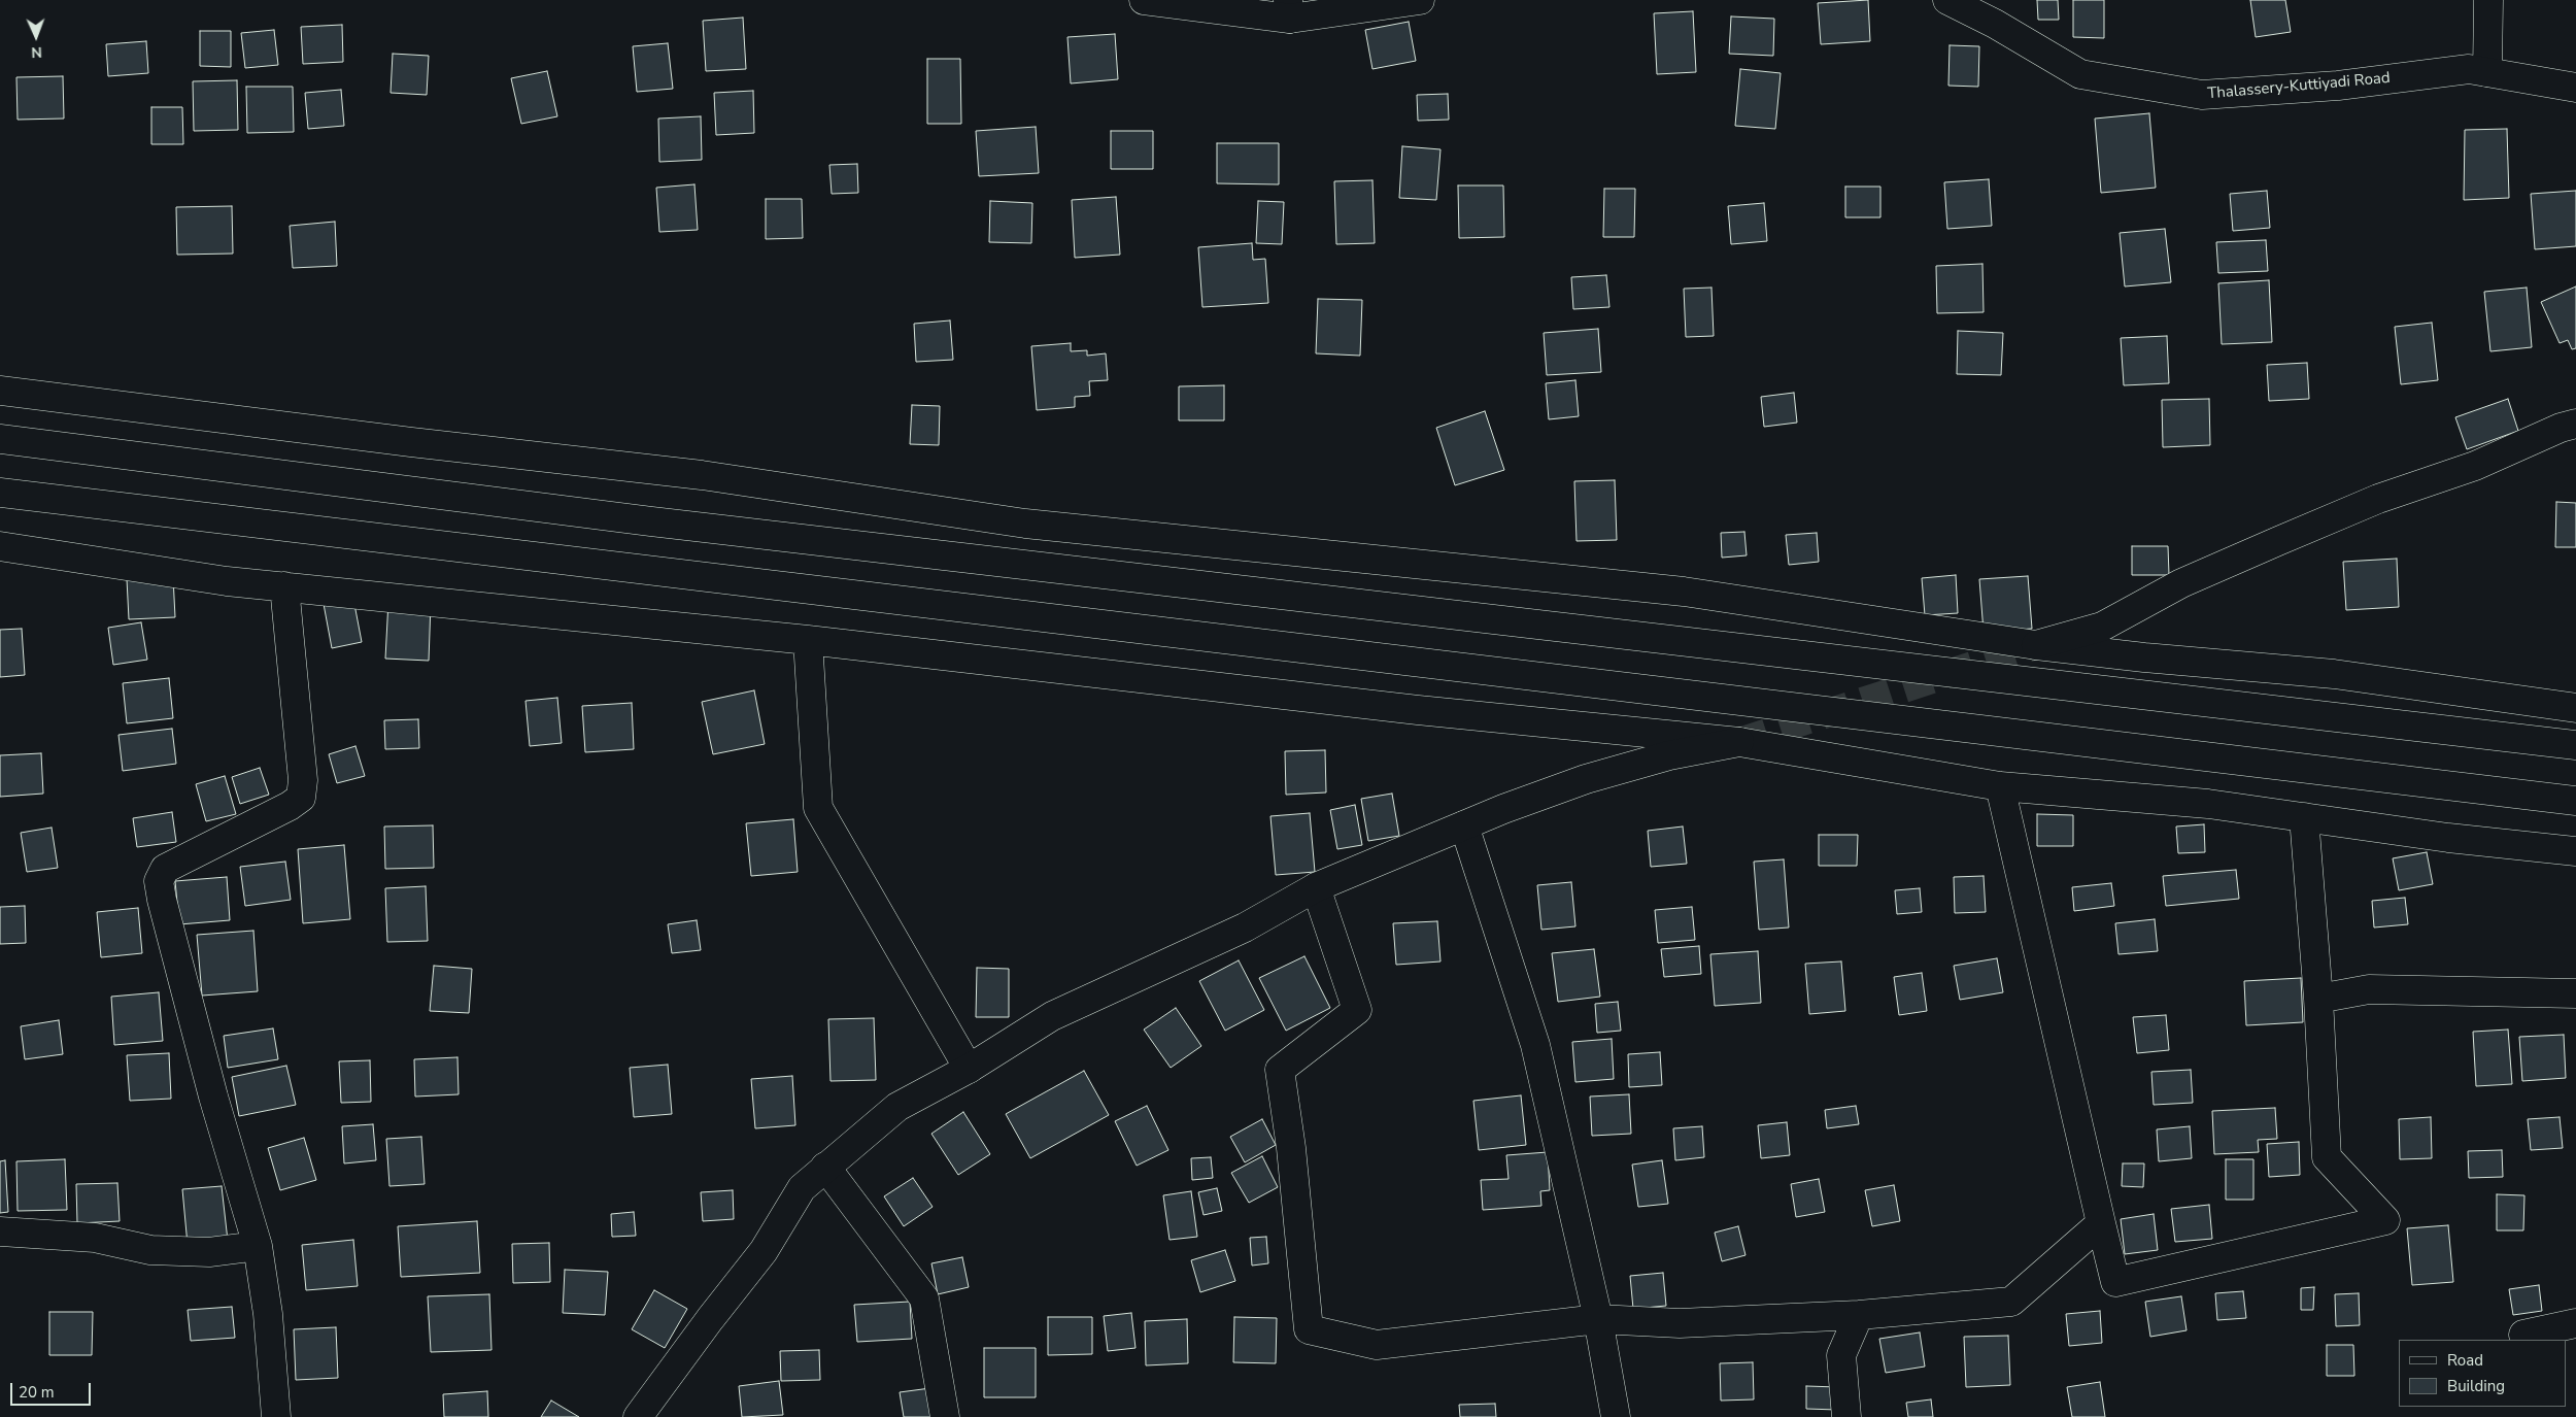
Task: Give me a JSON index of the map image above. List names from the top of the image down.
{
  "streets": {
    "main road": ["Thalassery-Kuttiyadi Road"]
  },
  "legend": ["Road", "Building"],
  "scale_bar": "20 m",
  "north": "bottom"
}
